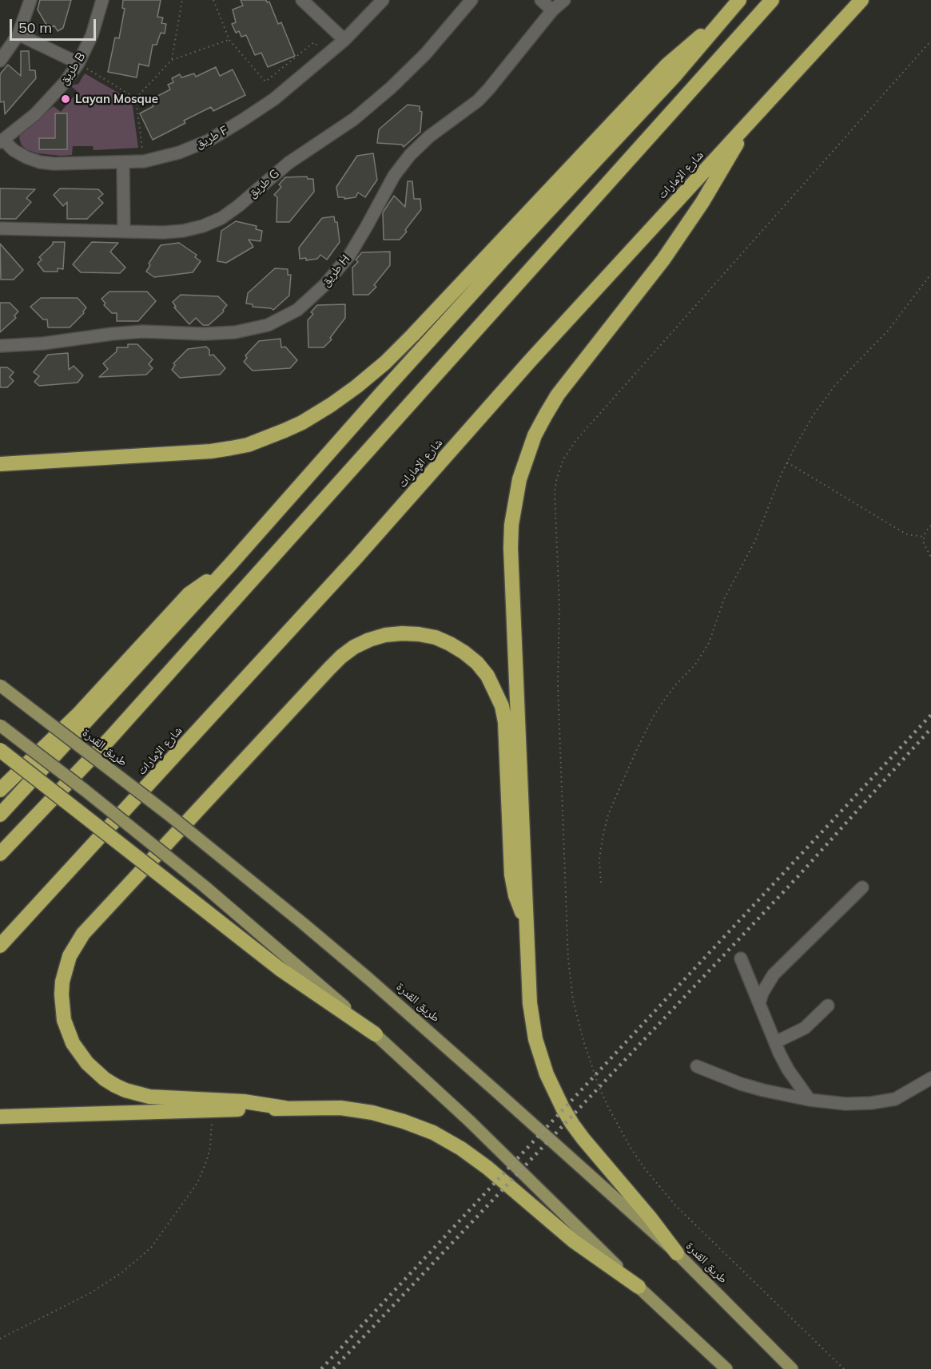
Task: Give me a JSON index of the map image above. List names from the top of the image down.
{
  "streets": {
    "highway": ["شارع الإمارات"],
    "main road": ["طريق القدرة"],
    "street": [
      "طريق B",
      "طريق F",
      "طريق G",
      "طريق H"
    ]
  },
  "crossings": [
    ["طريق B", "طريق F"]
  ],
  "places": ["Layan Mosque"],
  "scale_bar": "50 m"
}
